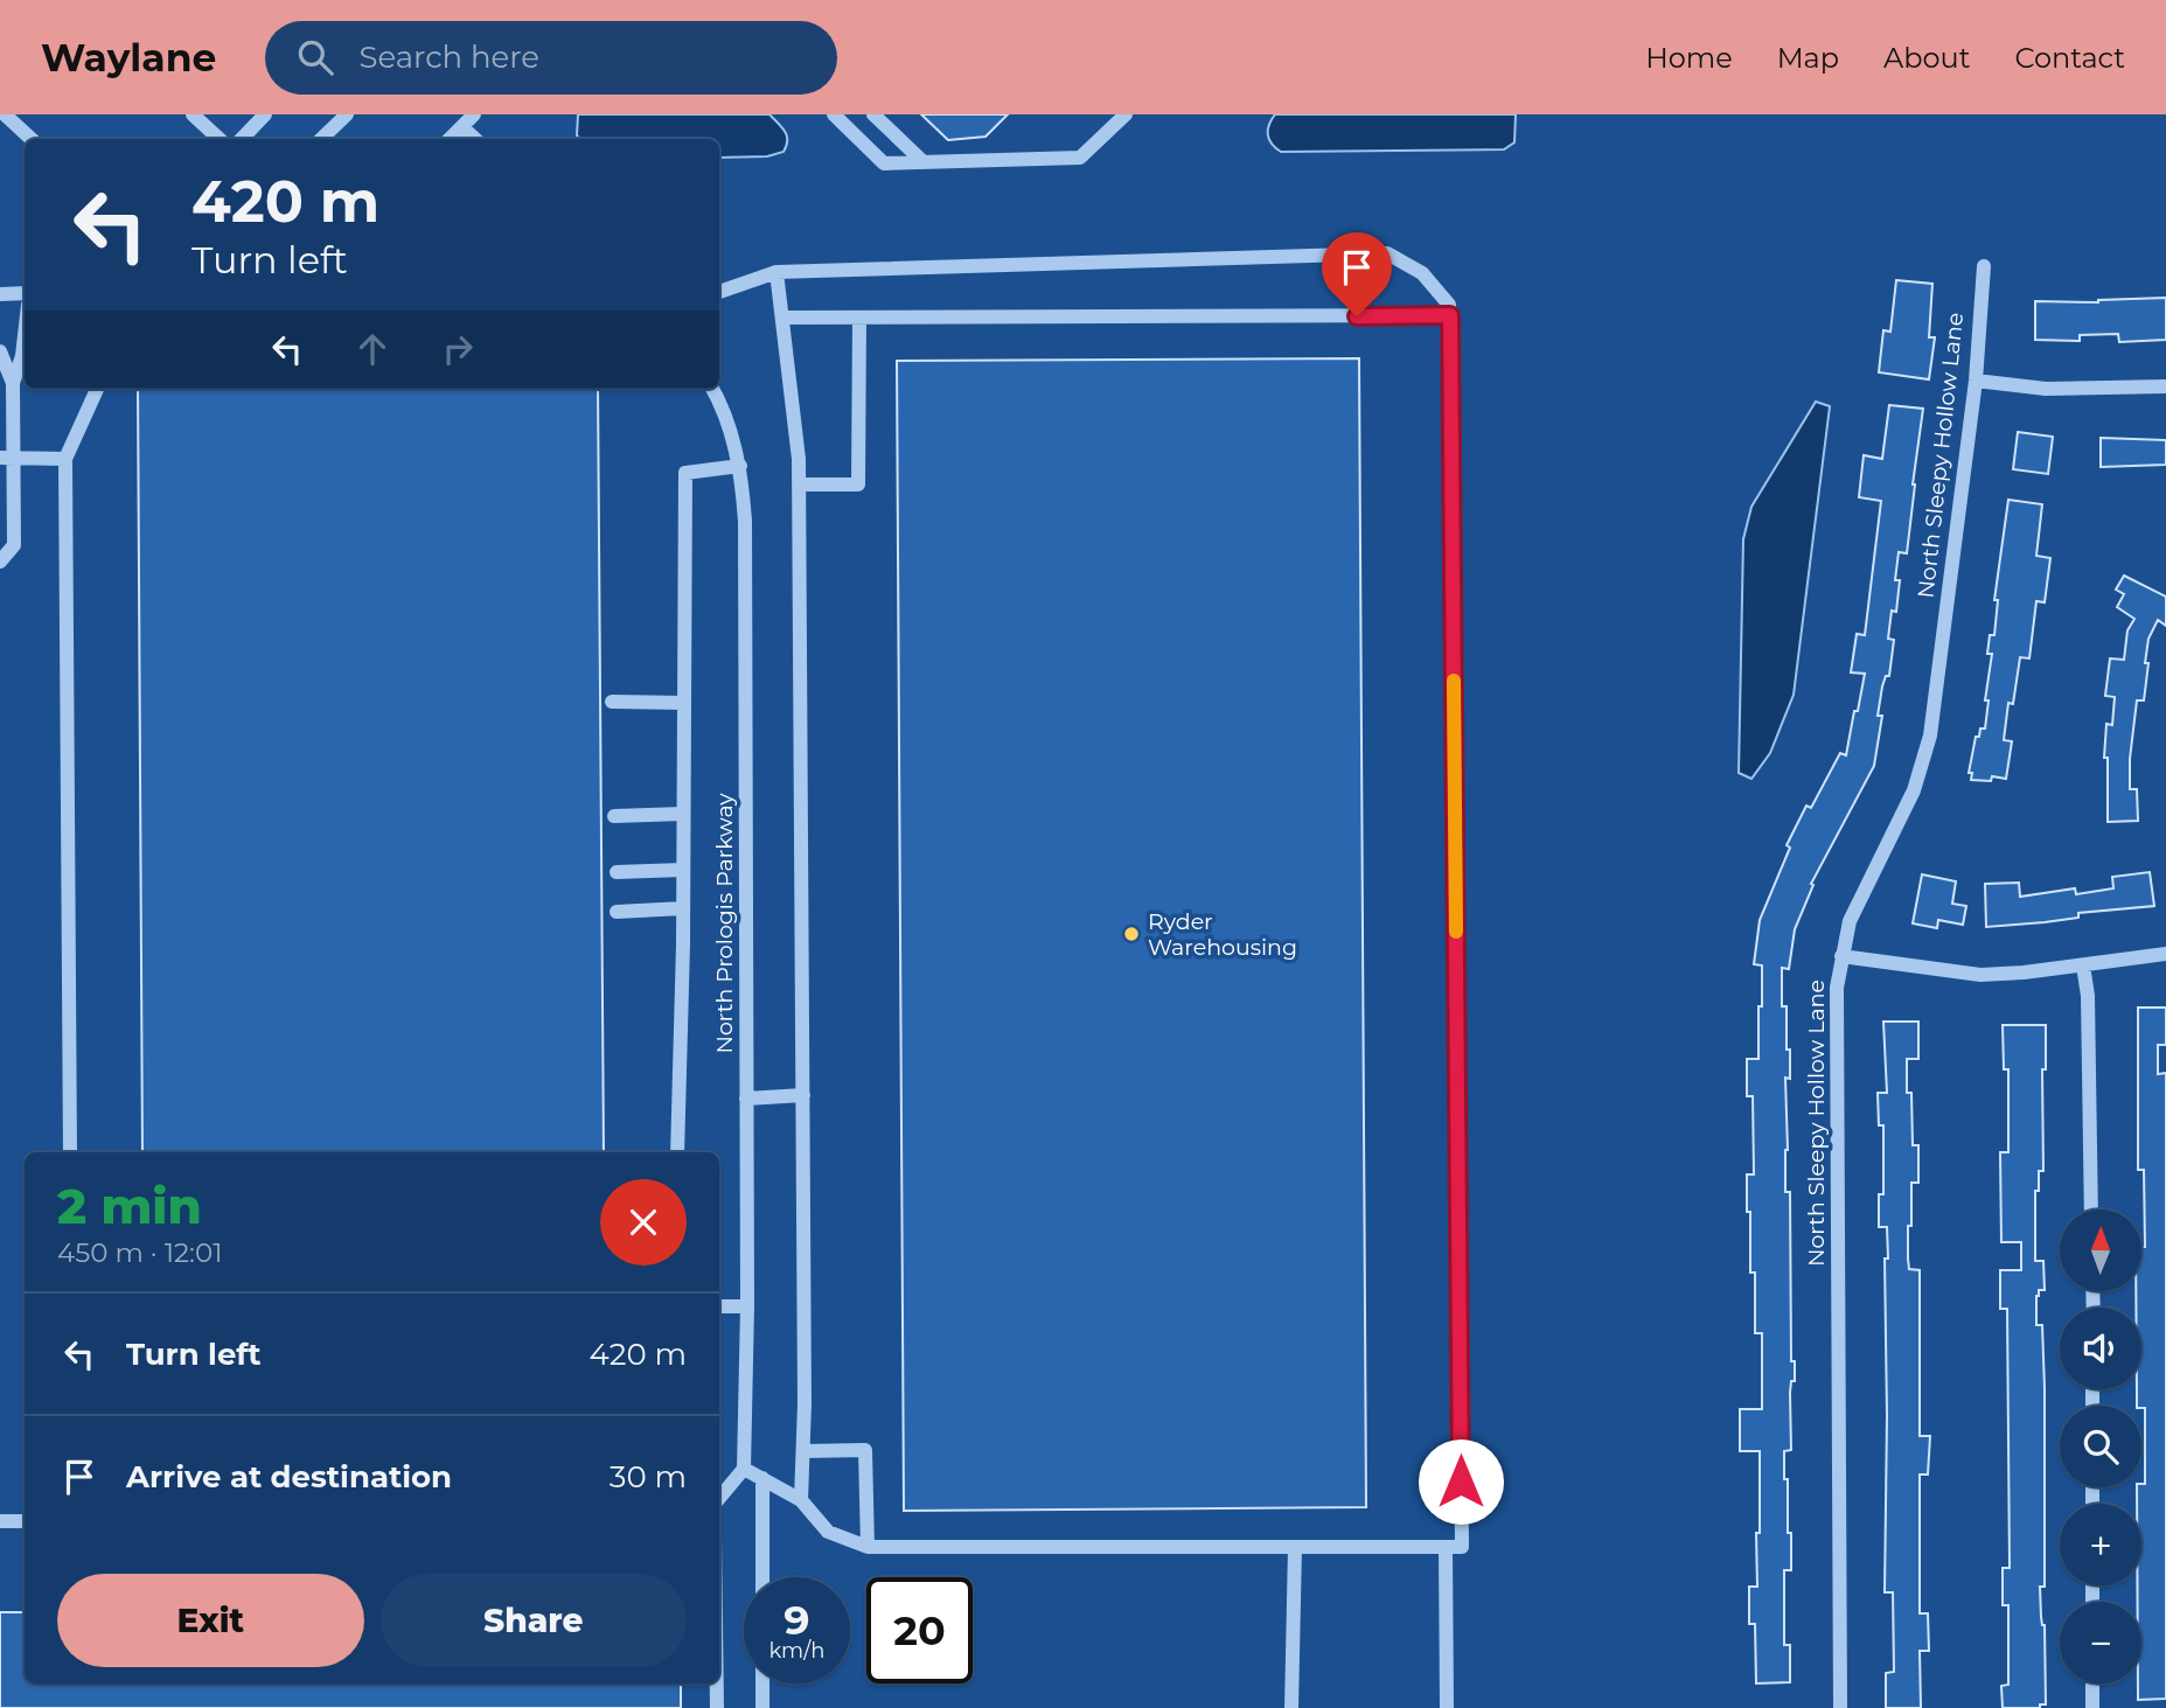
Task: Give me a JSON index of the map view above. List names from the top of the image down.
{
  "streets": {
    "street": ["North Sleepy Hollow Lane", "North Prologis Parkway"]
  },
  "places": ["Ryder Warehousing"],
  "north": "top",
  "page": {
    "header": "Waylane",
    "search": "Search here",
    "nav": [
      "Home",
      "Map",
      "About",
      "Contact"
    ],
    "turn": ["420 m", "Turn left"],
    "heading": ["2 min", "450 m · 12:01"],
    "map_buttons": ["+", "−"],
    "list": [
      {
        "name": "Turn left",
        "value": "420 m"
      },
      {
        "name": "Arrive at destination",
        "value": "30 m"
      }
    ],
    "buttons": ["Exit", "Share"],
    "speed": "9 km/h",
    "limit": "20"
  }
}
